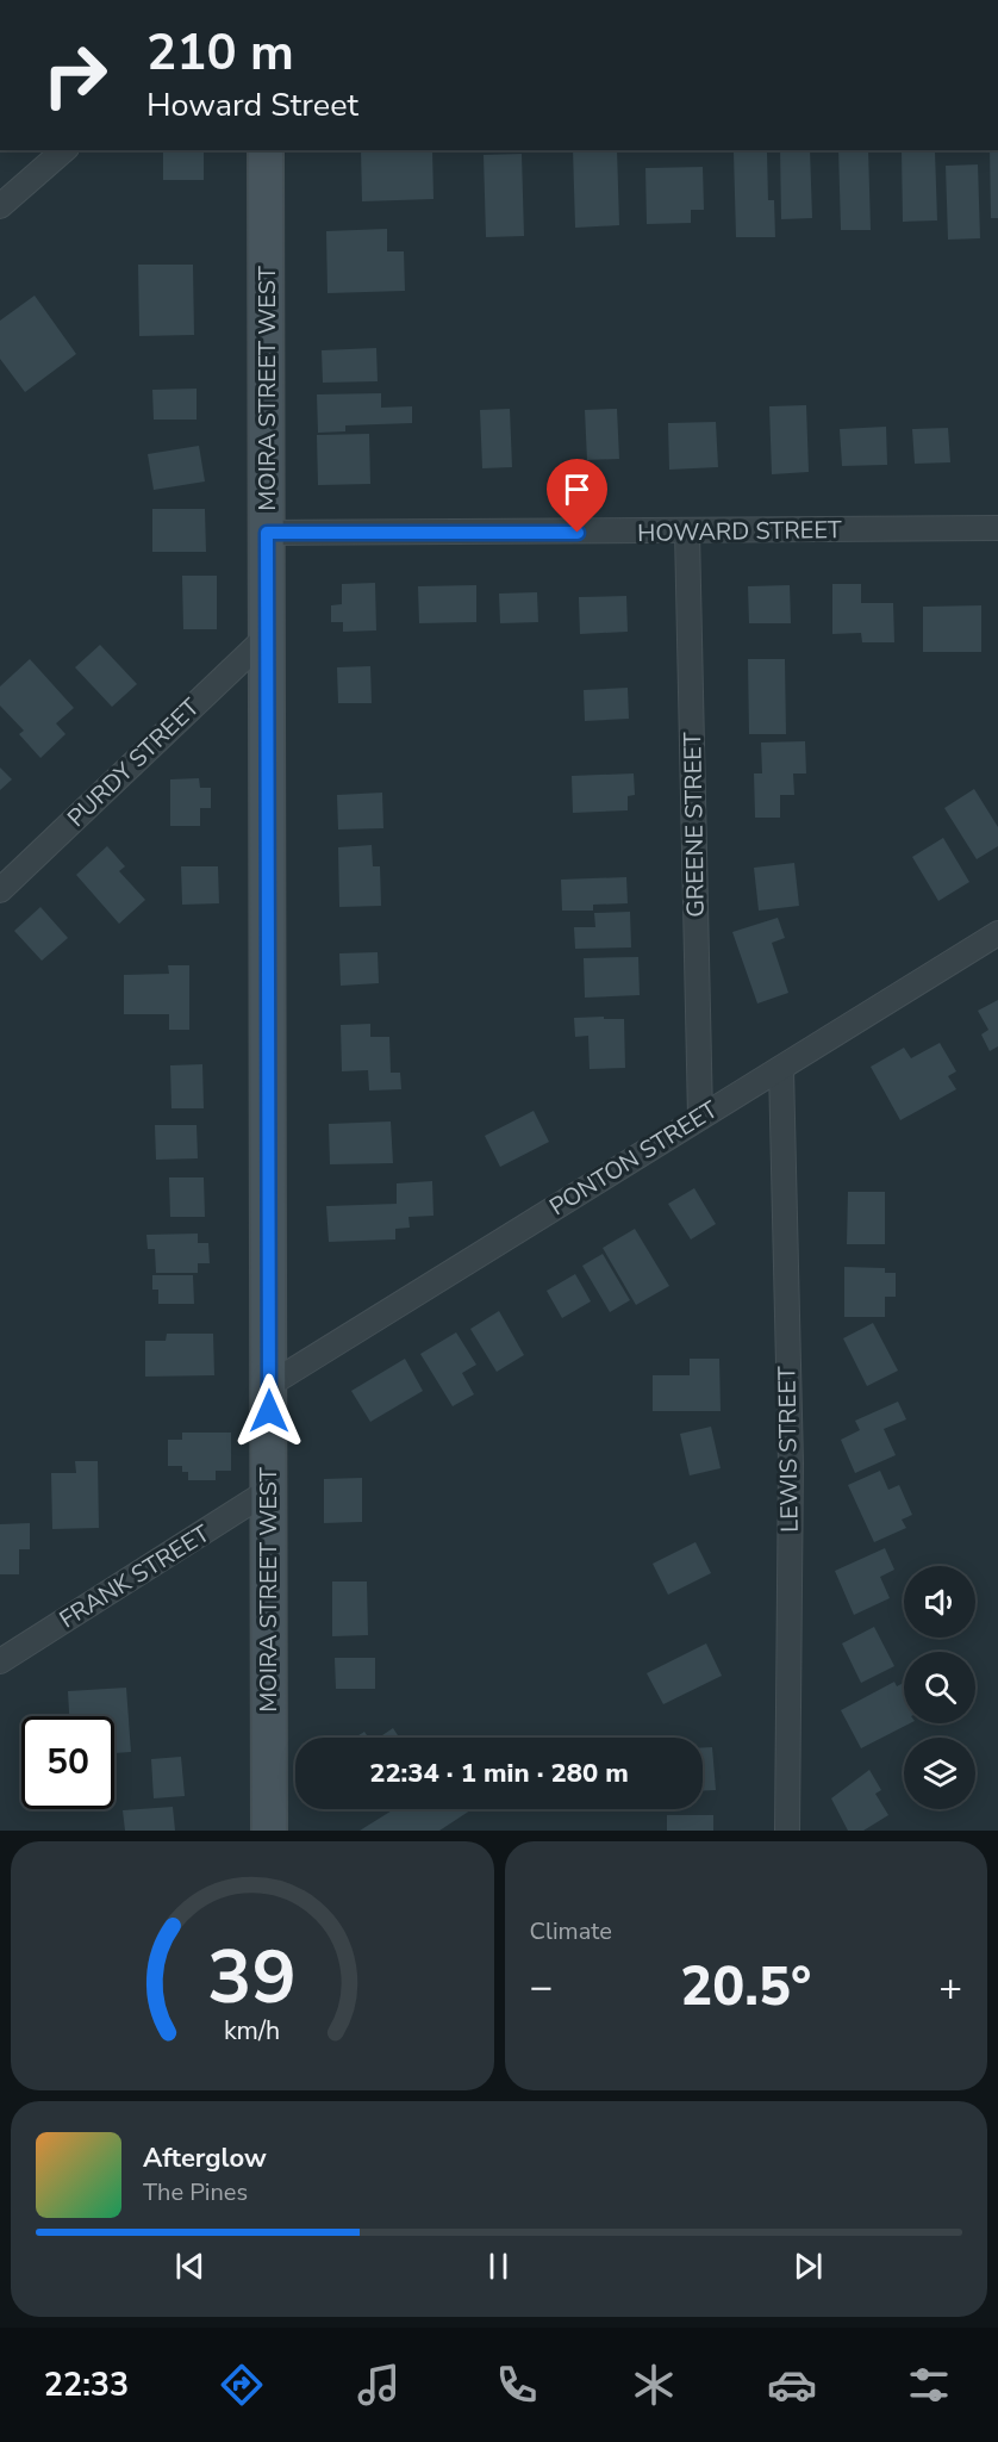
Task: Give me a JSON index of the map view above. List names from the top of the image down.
{
  "streets": {
    "main road": ["MOIRA STREET WEST"],
    "street": [
      "HOWARD STREET",
      "PURDY STREET",
      "GREENE STREET",
      "PONTON STREET",
      "LEWIS STREET",
      "FRANK STREET"
    ]
  },
  "crossings": [
    ["MOIRA STREET WEST", "HOWARD STREET"],
    ["MOIRA STREET WEST", "PURDY STREET"],
    ["MOIRA STREET WEST", "PONTON STREET"],
    ["MOIRA STREET WEST", "FRANK STREET"],
    ["HOWARD STREET", "GREENE STREET"],
    ["GREENE STREET", "PONTON STREET"],
    ["PONTON STREET", "LEWIS STREET"]
  ],
  "page": {
    "turn": ["210 m", "Howard Street"],
    "limit": "50",
    "trip": "22:34 · 1 min · 280 m",
    "tile": "Climate",
    "heat": ["−", "20.5°", "+"],
    "song": ["Afterglow", "The Pines"],
    "tabs": "22:33",
    "gauge": ["39", "km/h"]
  }
}
